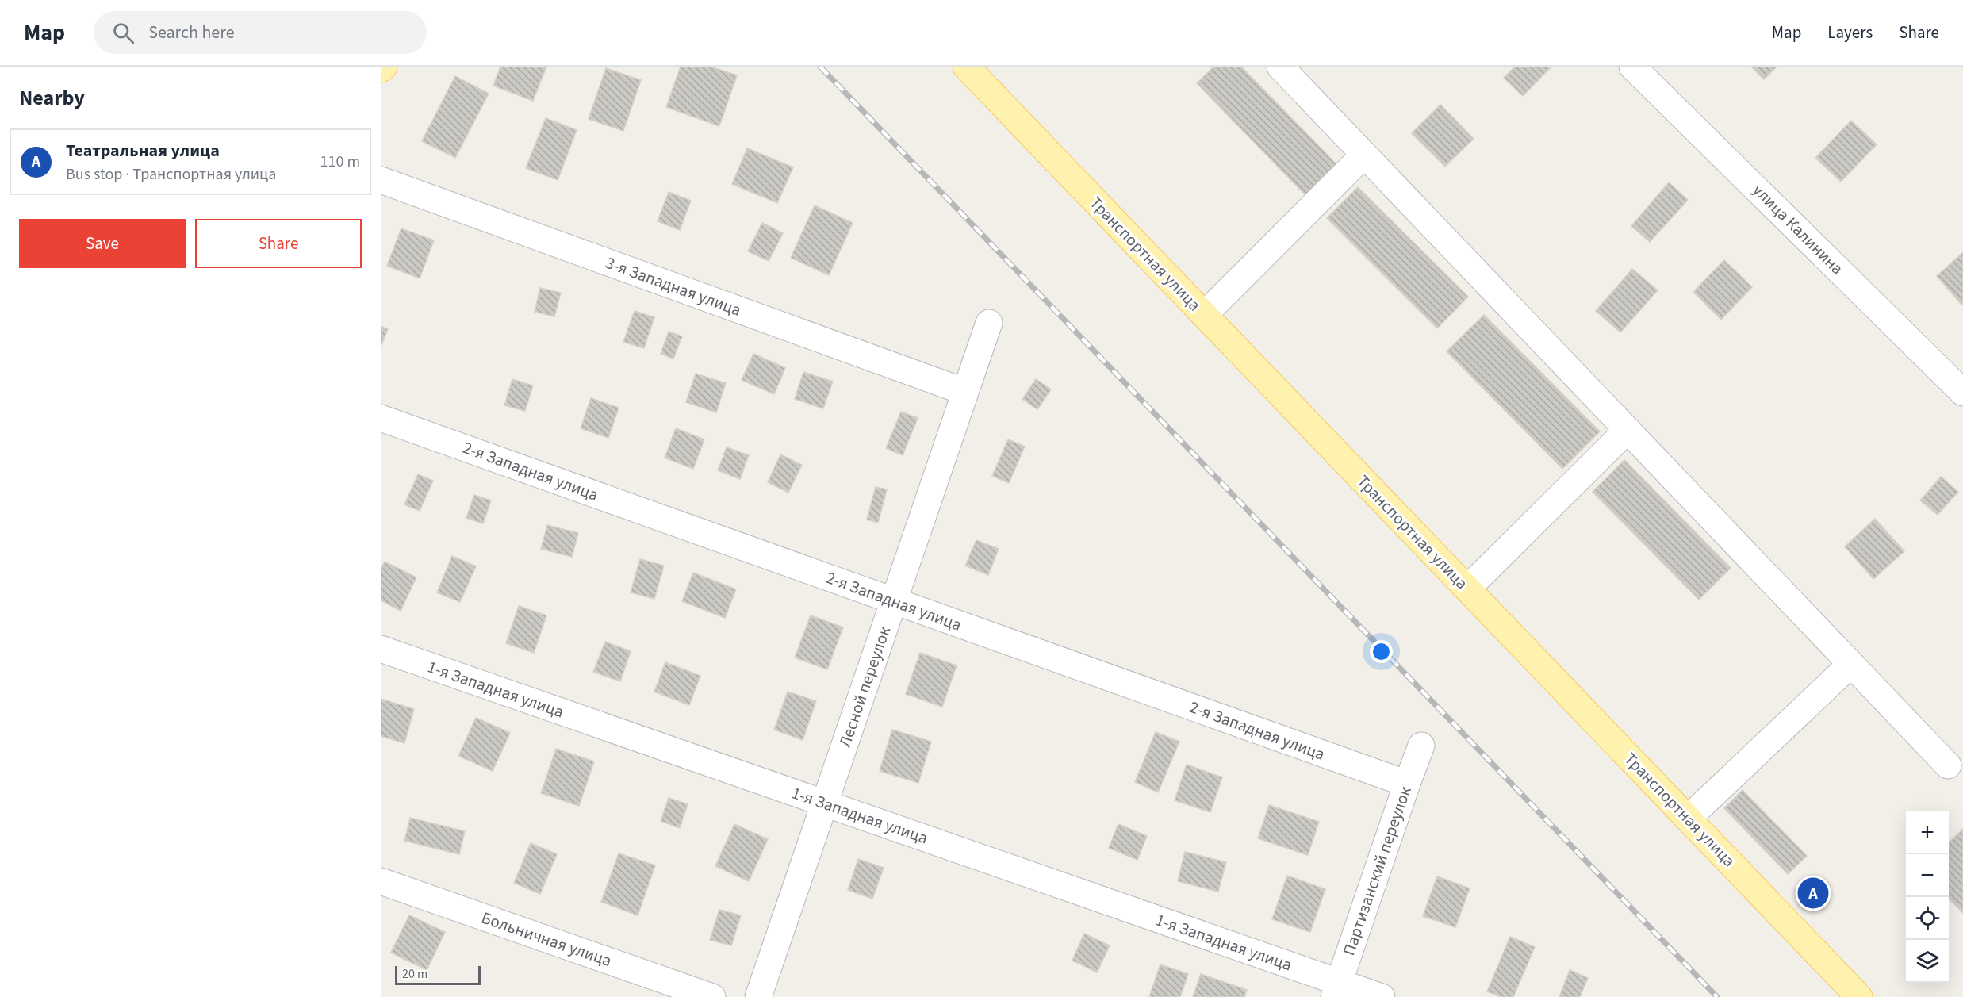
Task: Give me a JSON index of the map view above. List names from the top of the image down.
{
  "streets": {
    "main road": ["Транспортная улица"],
    "street": [
      "улица Калинина",
      "3-я Западная улица",
      "2-я Западная улица",
      "Лесной переулок",
      "1-я Западная улица",
      "Партизанский переулок",
      "Больничная улица"
    ]
  },
  "crossings": [
    ["3-я Западная улица", "Лесной переулок"],
    ["2-я Западная улица", "Лесной переулок"],
    ["2-я Западная улица", "Партизанский переулок"],
    ["Лесной переулок", "1-я Западная улица"],
    ["1-я Западная улица", "Партизанский переулок"]
  ],
  "scale_bar": "20 m",
  "page": {
    "header": "Map",
    "search": "Search here",
    "nav": ["Map", "Layers", "Share"],
    "heading": "Nearby",
    "list": [
      {
        "mark": "A",
        "name": "Театральная улица",
        "note": "Bus stop · Транспортная улица",
        "value": "110 m"
      }
    ],
    "buttons": ["Save", "Share"],
    "map_buttons": ["+", "−"],
    "pins": "A",
    "scale": "20 m"
  }
}
